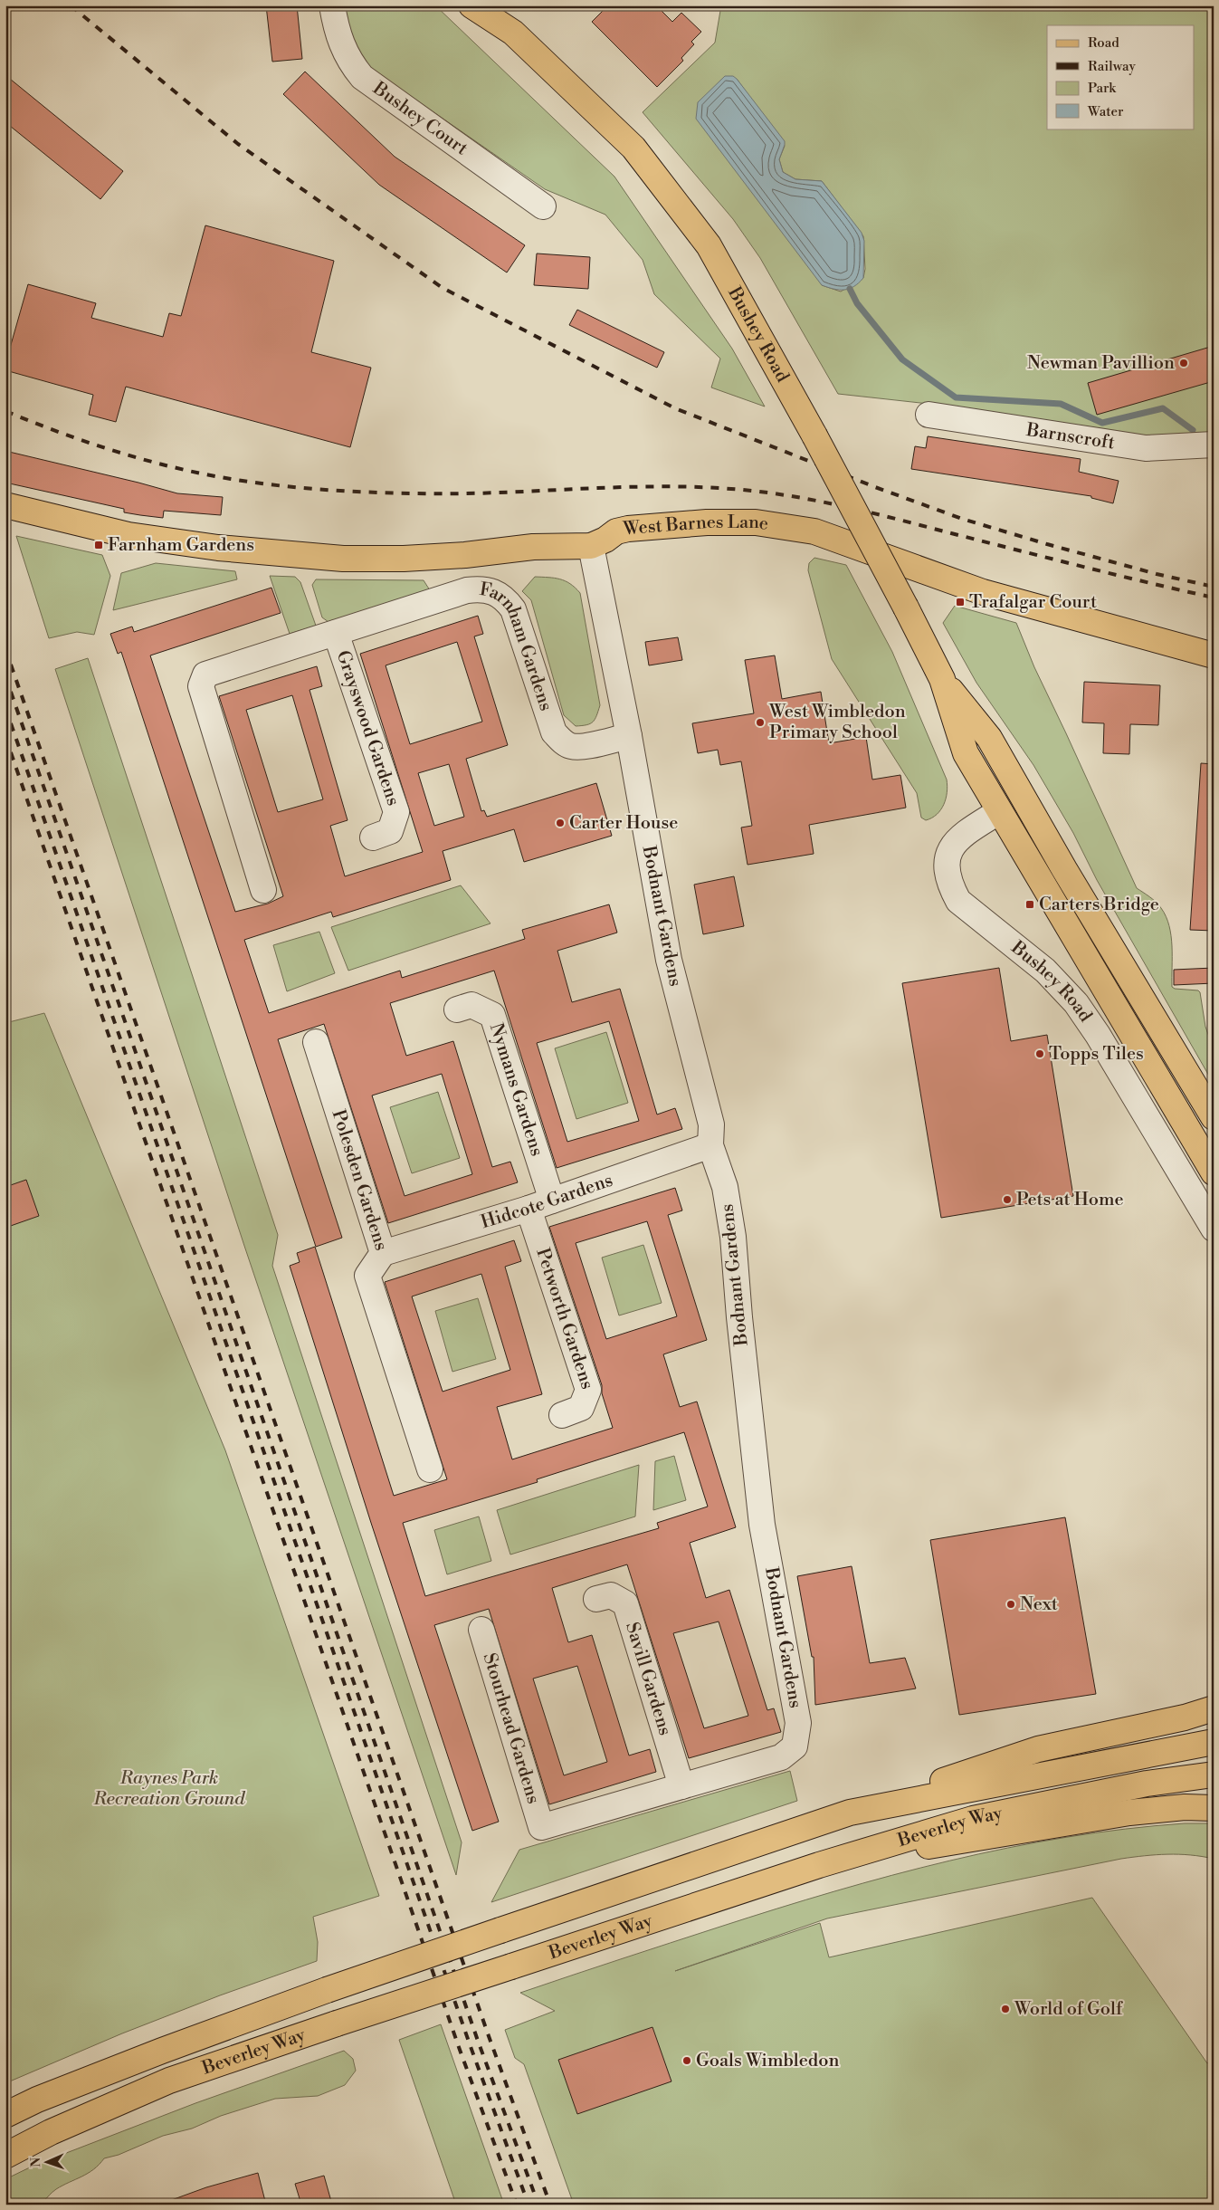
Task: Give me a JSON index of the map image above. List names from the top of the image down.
{
  "streets": {
    "main road": ["Bushey Road", "West Barnes Lane", "Beverley Way"],
    "street": [
      "Bushey Court",
      "Barnscroft",
      "Farnham Gardens",
      "Grayswood Gardens",
      "Bodnant Gardens",
      "Nymans Gardens",
      "Polesden Gardens",
      "Hidcote Gardens",
      "Petworth Gardens",
      "Savill Gardens",
      "Stourhead Gardens"
    ]
  },
  "crossings": [
    ["West Barnes Lane", "Bodnant Gardens"],
    ["Farnham Gardens", "Grayswood Gardens"],
    ["Farnham Gardens", "Bodnant Gardens"],
    ["Bodnant Gardens", "Hidcote Gardens"],
    ["Bodnant Gardens", "Savill Gardens"],
    ["Bodnant Gardens", "Stourhead Gardens"],
    ["Nymans Gardens", "Hidcote Gardens"],
    ["Polesden Gardens", "Hidcote Gardens"],
    ["Hidcote Gardens", "Petworth Gardens"]
  ],
  "parks": ["Raynes Park Recreation Ground"],
  "places": {
    "other": [
      "Newman Pavillion",
      "West Wimbledon Primary School",
      "Carter House",
      "Topps Tiles",
      "Pets at Home",
      "Next",
      "World of Golf",
      "Goals Wimbledon"
    ],
    "transit": ["Farnham Gardens", "Trafalgar Court", "Carters Bridge"]
  },
  "legend": [
    "Road",
    "Railway",
    "Park",
    "Water"
  ],
  "north": "left"
}
